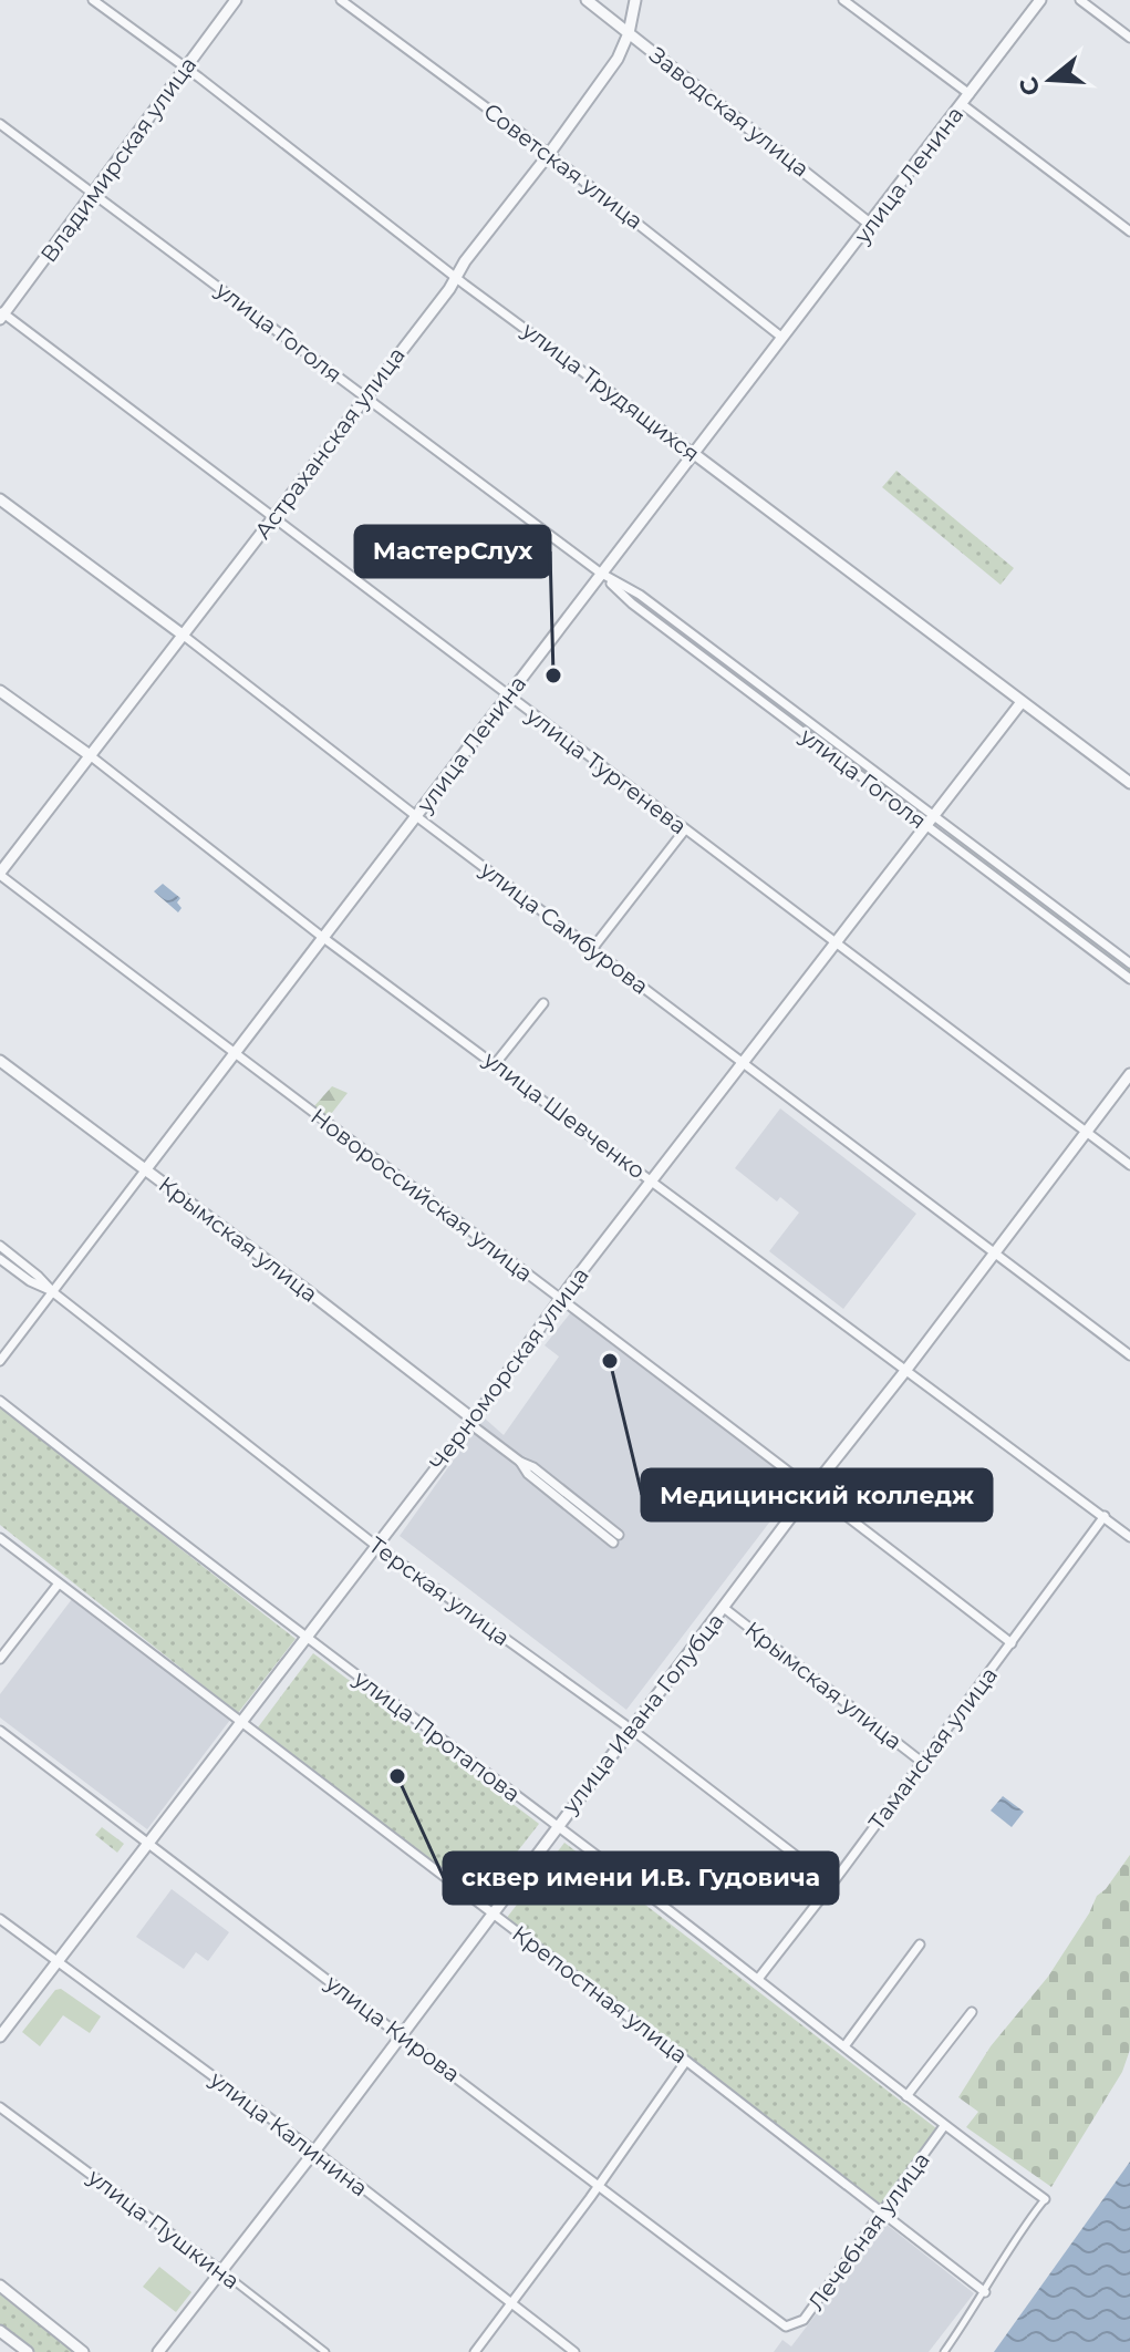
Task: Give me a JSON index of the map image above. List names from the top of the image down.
{
  "streets": {
    "street": [
      "Заводская улица",
      "Владимирская улица",
      "Советская улица",
      "улица Ленина",
      "улица Гоголя",
      "улица Трудящихся",
      "Астраханская улица",
      "улица Тургенева",
      "улица Самбурова",
      "улица Шевченко",
      "Новороссийская улица",
      "Крымская улица",
      "Черноморская улица",
      "Терская улица",
      "улица Ивана Голубца",
      "улица Протапова",
      "Таманская улица",
      "Крепостная улица",
      "улица Кирова",
      "улица Калинина",
      "улица Пушкина",
      "Лечебная улица"
    ]
  },
  "crossings": [
    ["Заводская улица", "улица Ленина"],
    ["Заводская улица", "Астраханская улица"],
    ["Владимирская улица", "улица Гоголя"],
    ["Владимирская улица", "улица Трудящихся"],
    ["Владимирская улица", "улица Тургенева"],
    ["Советская улица", "улица Ленина"],
    ["Советская улица", "Астраханская улица"],
    ["улица Ленина", "улица Гоголя"],
    ["улица Ленина", "улица Трудящихся"],
    ["улица Ленина", "улица Тургенева"],
    ["улица Ленина", "улица Самбурова"],
    ["улица Ленина", "улица Шевченко"],
    ["улица Ленина", "Новороссийская улица"],
    ["улица Ленина", "Крымская улица"],
    ["улица Ленина", "Терская улица"],
    ["улица Гоголя", "Астраханская улица"],
    ["улица Гоголя", "Черноморская улица"],
    ["улица Трудящихся", "Астраханская улица"],
    ["улица Трудящихся", "Черноморская улица"],
    ["Астраханская улица", "улица Тургенева"],
    ["Астраханская улица", "улица Самбурова"],
    ["Астраханская улица", "улица Шевченко"],
    ["Астраханская улица", "Новороссийская улица"],
    ["улица Тургенева", "Черноморская улица"],
    ["улица Тургенева", "улица Ивана Голубца"],
    ["улица Самбурова", "Черноморская улица"],
    ["улица Самбурова", "улица Ивана Голубца"],
    ["улица Шевченко", "Черноморская улица"],
    ["улица Шевченко", "улица Ивана Голубца"],
    ["улица Шевченко", "Таманская улица"],
    ["Новороссийская улица", "Черноморская улица"],
    ["Новороссийская улица", "улица Ивана Голубца"],
    ["Новороссийская улица", "Таманская улица"],
    ["Крымская улица", "Черноморская улица"],
    ["Крымская улица", "улица Ивана Голубца"],
    ["Крымская улица", "Таманская улица"],
    ["Черноморская улица", "Терская улица"],
    ["Черноморская улица", "улица Протапова"],
    ["Черноморская улица", "Крепостная улица"],
    ["Черноморская улица", "улица Кирова"],
    ["Черноморская улица", "улица Калинина"],
    ["Терская улица", "улица Ивана Голубца"],
    ["Терская улица", "Таманская улица"],
    ["улица Ивана Голубца", "улица Протапова"],
    ["улица Ивана Голубца", "Крепостная улица"],
    ["улица Ивана Голубца", "улица Кирова"],
    ["улица Ивана Голубца", "улица Калинина"],
    ["улица Ивана Голубца", "улица Пушкина"],
    ["улица Протапова", "Таманская улица"],
    ["улица Протапова", "Лечебная улица"],
    ["Крепостная улица", "Лечебная улица"],
    ["улица Кирова", "Лечебная улица"]
  ],
  "places": ["МастерСлух", "Медицинский колледж", "сквер имени И.В. Гудовича"],
  "north": "left"
}
